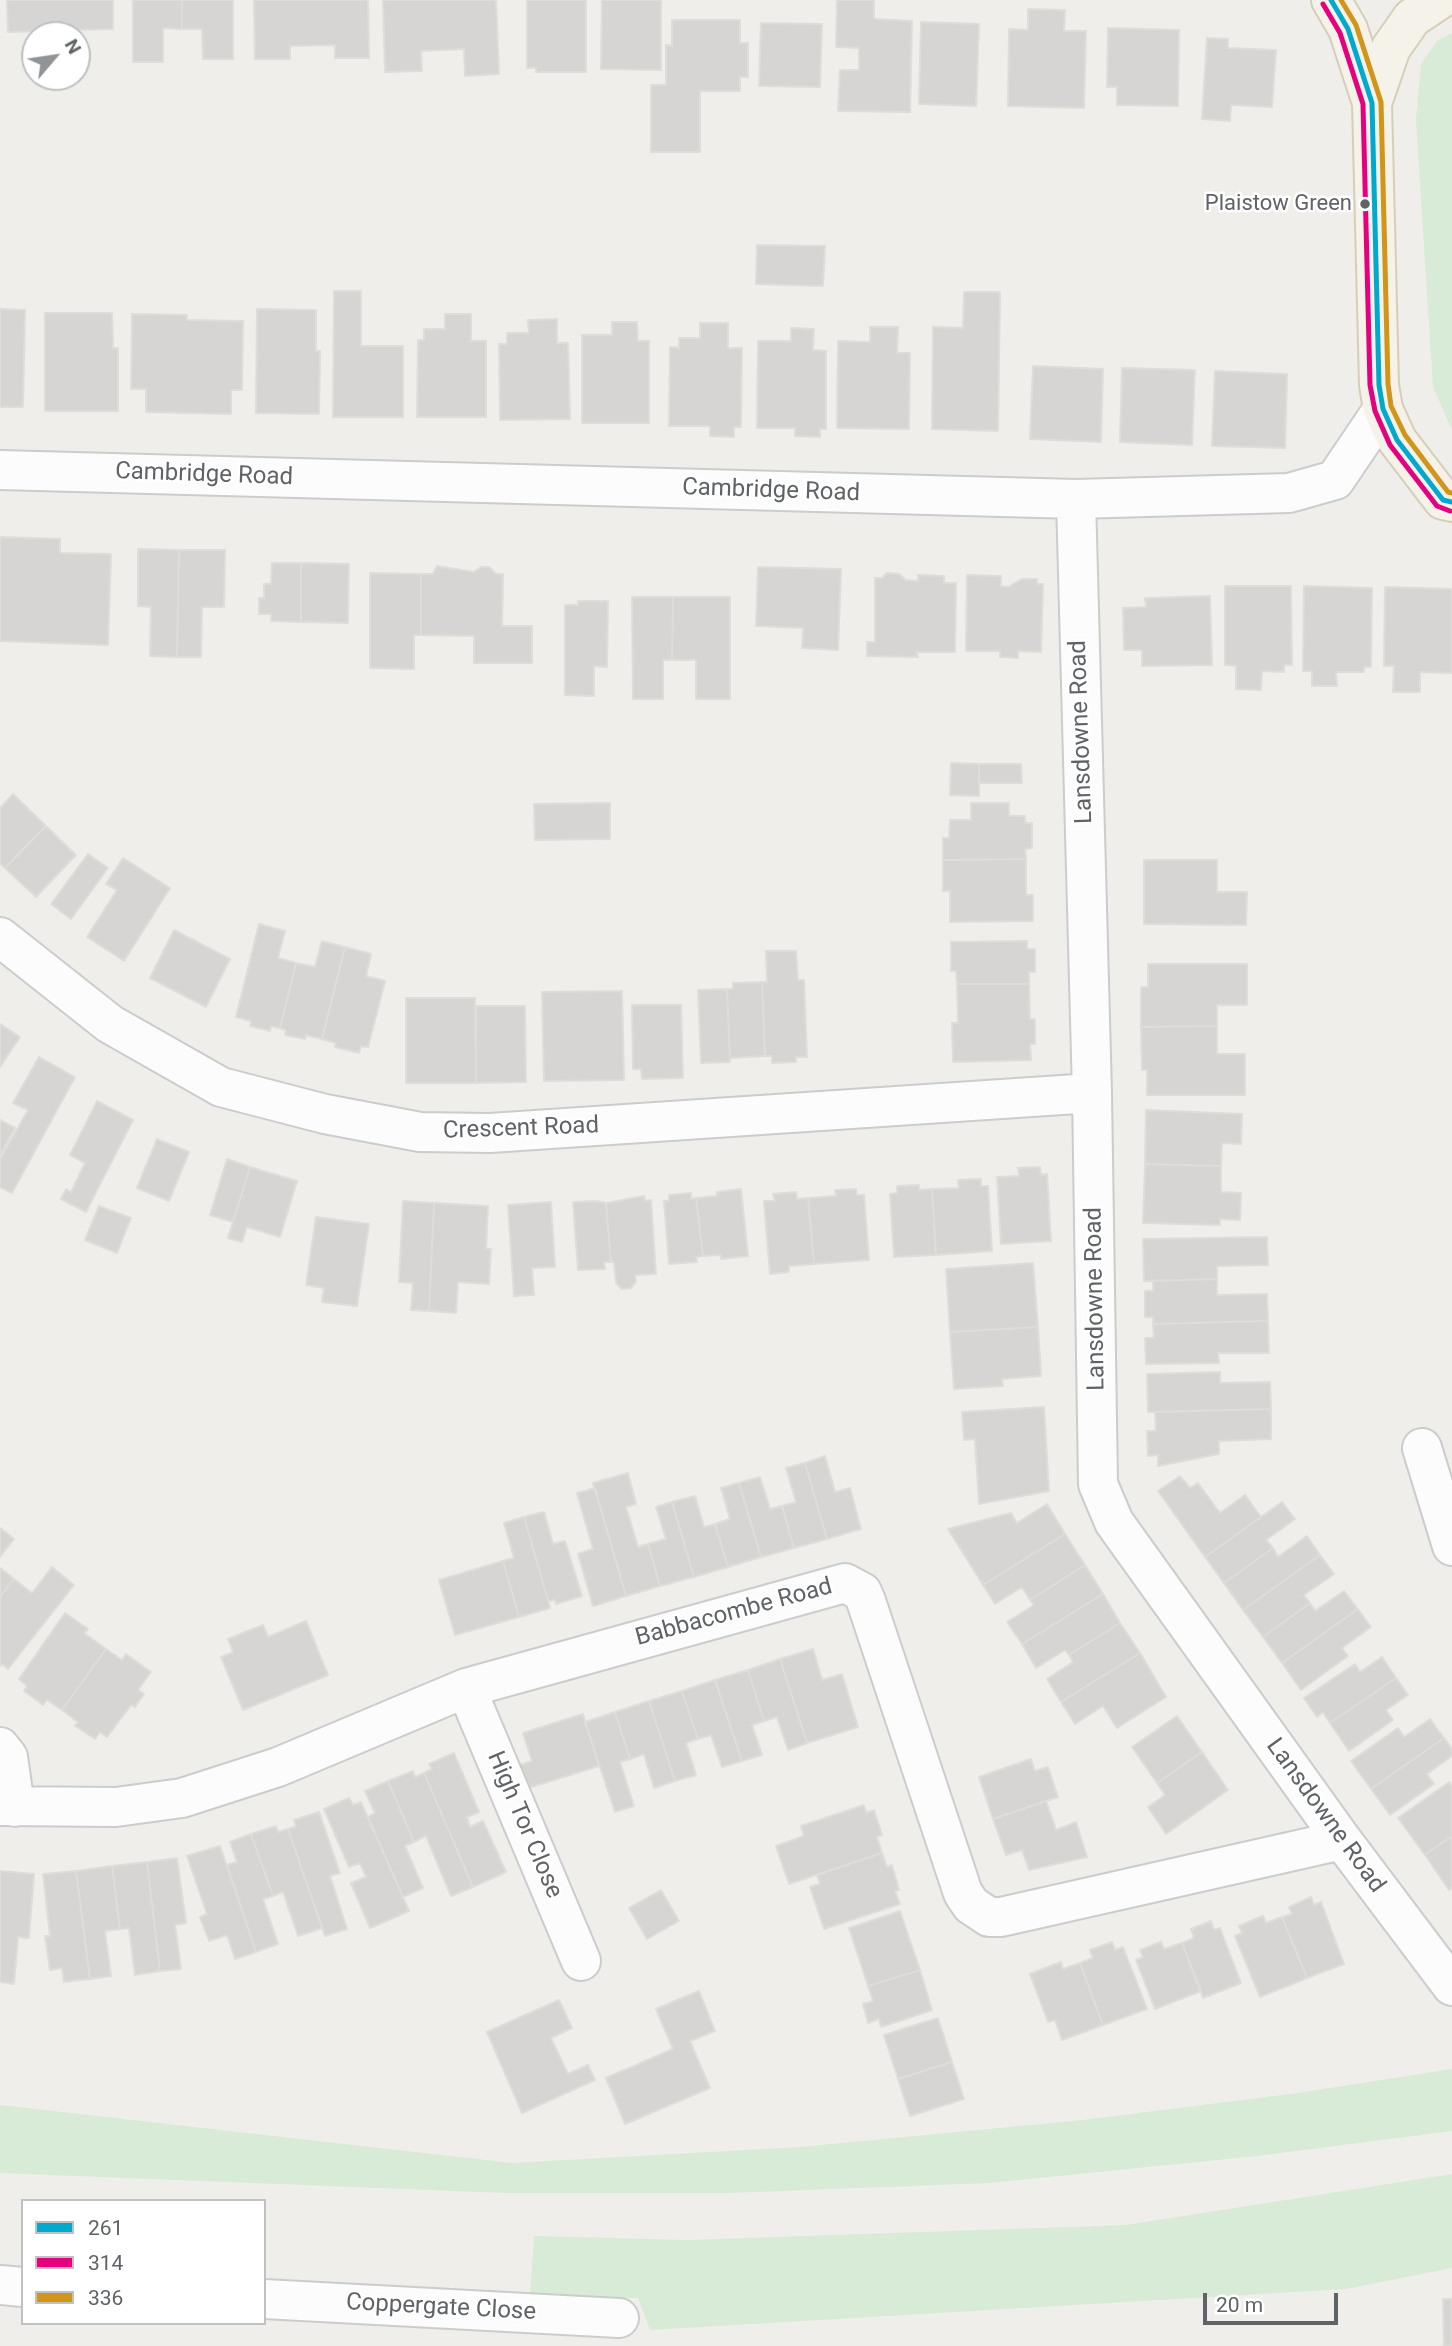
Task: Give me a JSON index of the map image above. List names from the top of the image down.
{
  "streets": {
    "street": [
      "Cambridge Road",
      "Lansdowne Road",
      "Crescent Road",
      "Babbacombe Road",
      "High Tor Close",
      "Coppergate Close"
    ]
  },
  "crossings": [
    ["Cambridge Road", "Lansdowne Road"],
    ["Lansdowne Road", "Crescent Road"],
    ["Lansdowne Road", "Babbacombe Road"],
    ["Babbacombe Road", "High Tor Close"]
  ],
  "places": ["Plaistow Green"],
  "lines": ["transit line 261", "transit line 336", "transit line 314"],
  "legend": ["261", "314", "336"],
  "scale_bar": "20 m",
  "north": "top right"
}
